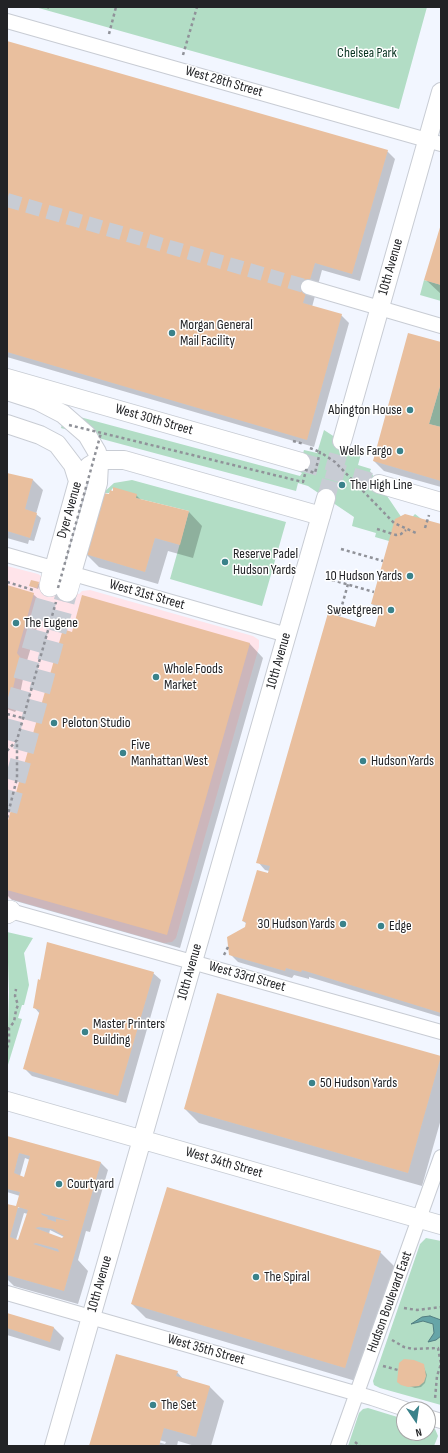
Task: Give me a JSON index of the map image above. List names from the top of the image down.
{
  "streets": {
    "main road": [
      "10th Avenue",
      "West 30th Street",
      "Dyer Avenue",
      "West 34th Street"
    ],
    "street": [
      "West 28th Street",
      "West 31st Street",
      "West 33rd Street",
      "Hudson Boulevard East",
      "West 35th Street"
    ]
  },
  "crossings": [
    ["West 28th Street", "10th Avenue"],
    ["10th Avenue", "West 31st Street"],
    ["10th Avenue", "West 33rd Street"],
    ["10th Avenue", "West 34th Street"],
    ["10th Avenue", "West 35th Street"],
    ["Dyer Avenue", "West 31st Street"],
    ["West 34th Street", "Hudson Boulevard East"],
    ["Hudson Boulevard East", "West 35th Street"]
  ],
  "parks": ["Chelsea Park"],
  "places": [
    "Morgan General Mail Facility",
    "Abington House",
    "Wells Fargo",
    "The High Line",
    "Reserve Padel Hudson Yards",
    "10 Hudson Yards",
    "Sweetgreen",
    "The Eugene",
    "Whole Foods Market",
    "Peloton Studio",
    "Five Manhattan West",
    "Hudson Yards",
    "30 Hudson Yards",
    "Edge",
    "Master Printers Building",
    "50 Hudson Yards",
    "Courtyard",
    "The Spiral",
    "The Set"
  ],
  "north": "bottom"
}
